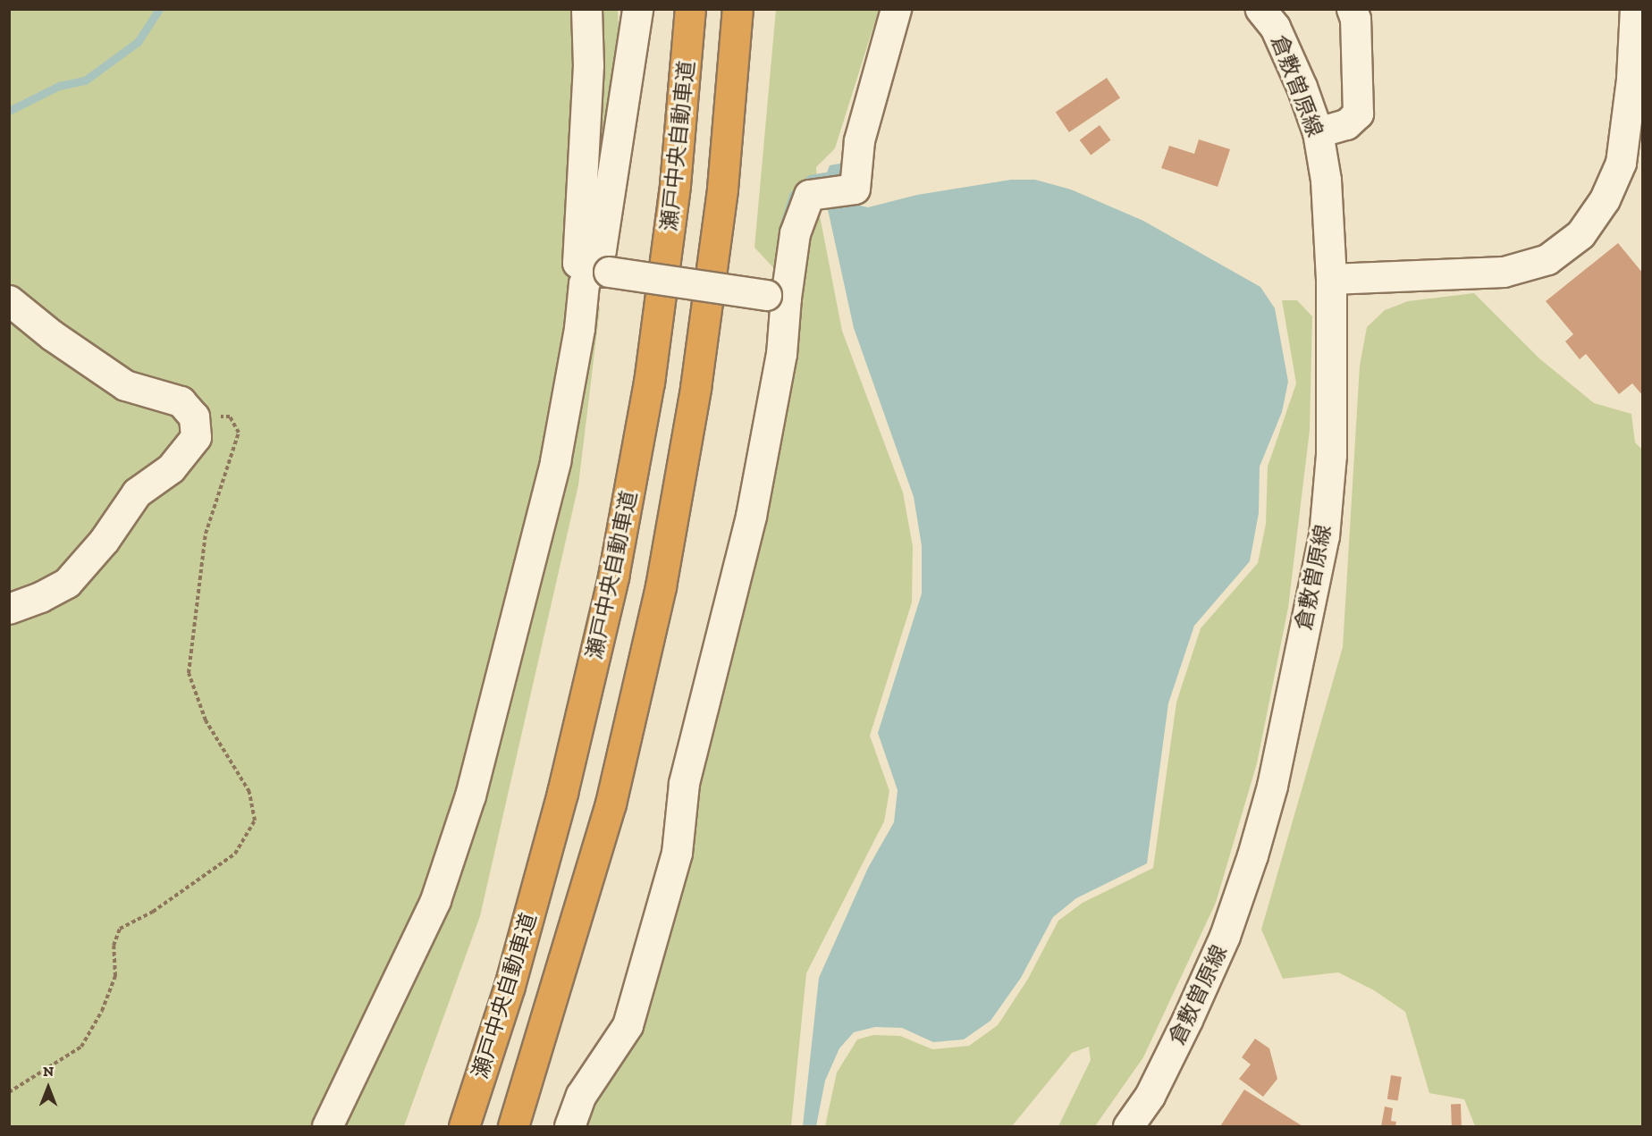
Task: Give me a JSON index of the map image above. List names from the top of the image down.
{
  "streets": {
    "highway": ["瀬戸中央自動車道"],
    "street": ["倉敷曽原線"]
  },
  "north": "top"
}
